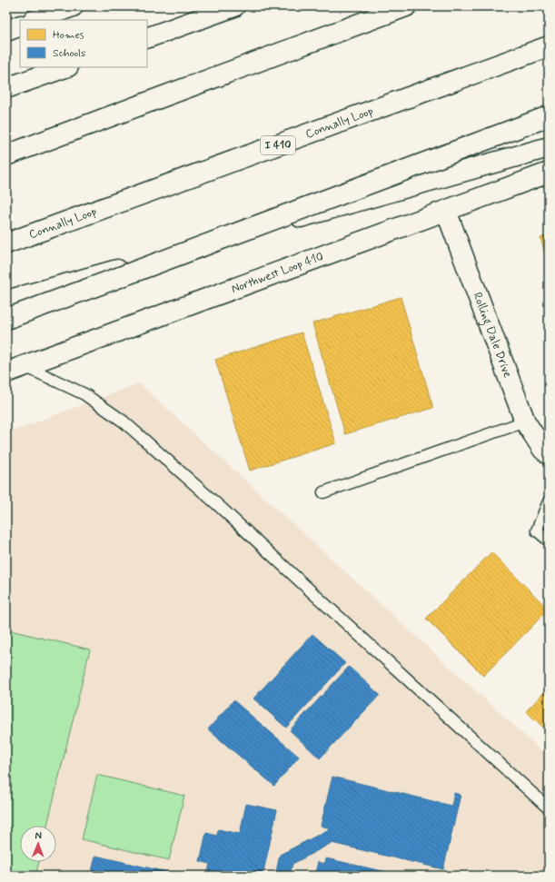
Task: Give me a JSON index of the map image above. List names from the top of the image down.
{
  "streets": {
    "main road": [
      "Connally Loop",
      "I 410",
      "Northwest Loop 410",
      "Rolling Dale Drive"
    ]
  },
  "crossings": [
    ["Northwest Loop 410", "Rolling Dale Drive"]
  ],
  "legend": ["Homes", "Schools"],
  "north": "top"
}
